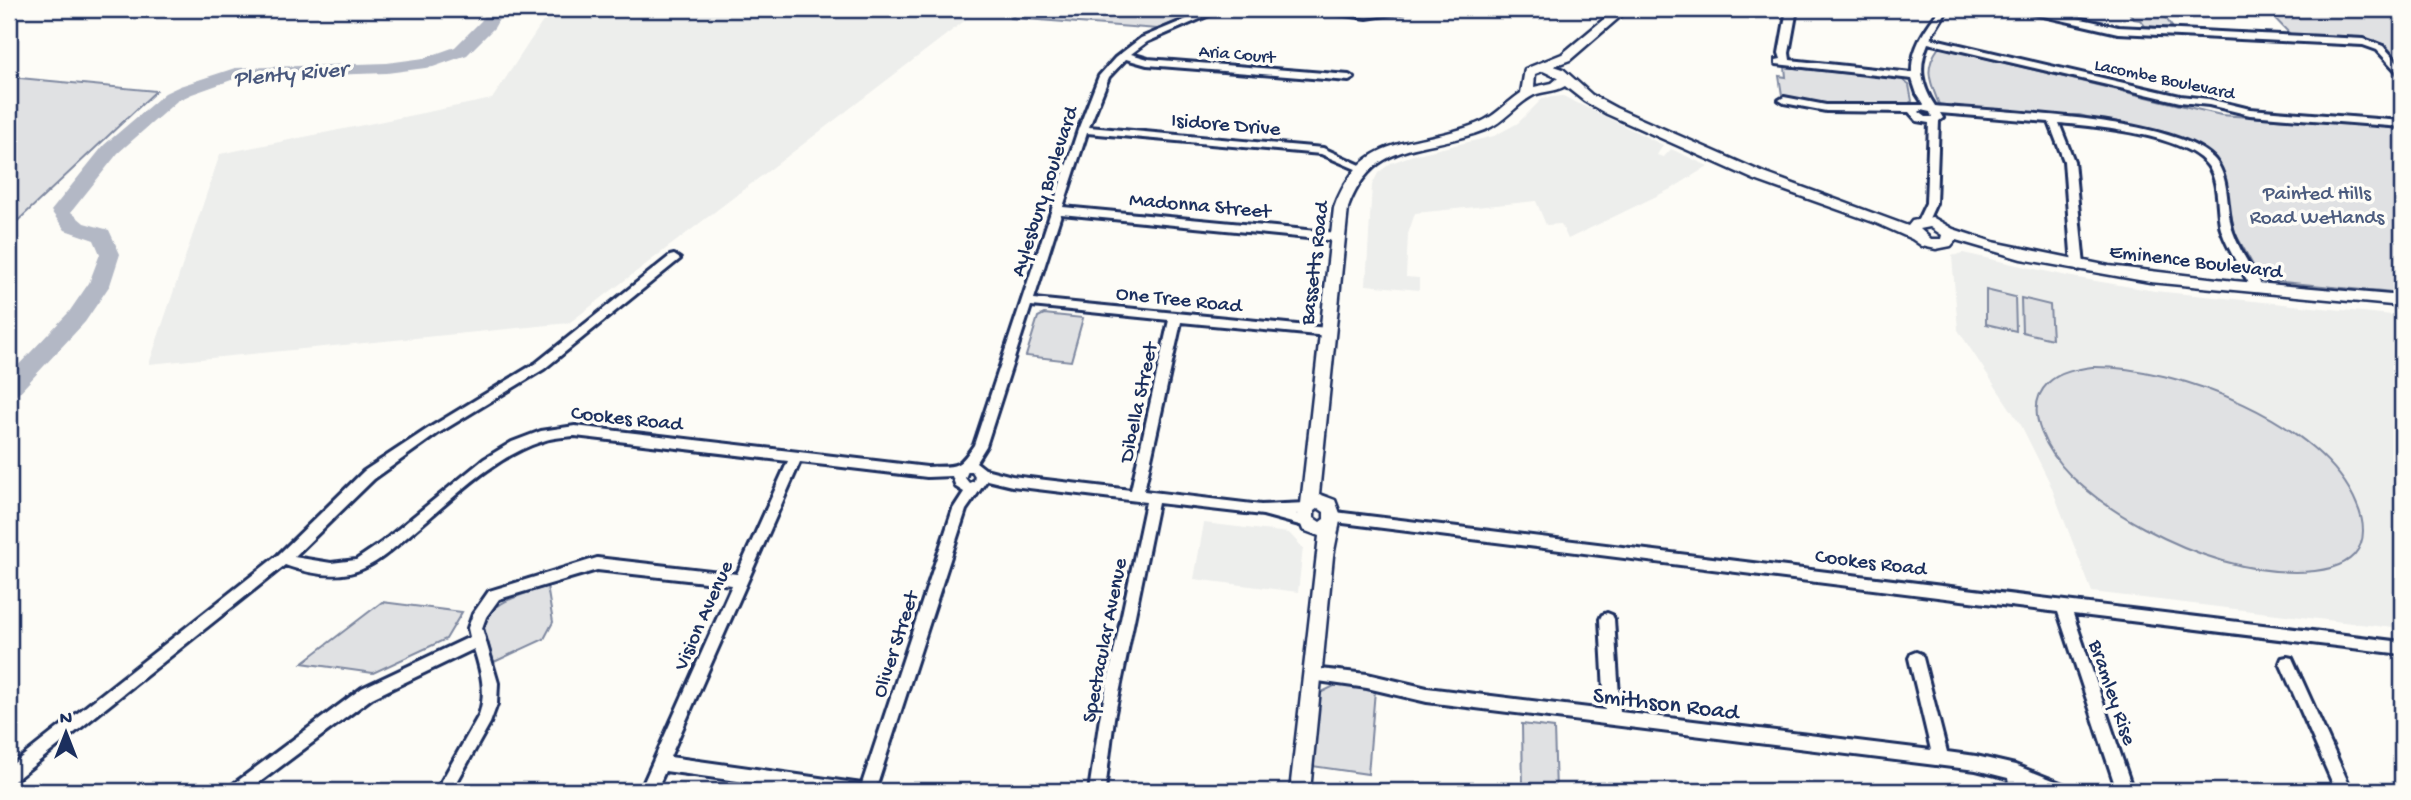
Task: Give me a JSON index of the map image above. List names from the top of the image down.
{
  "streets": {
    "street": [
      "Aria Court",
      "Lacombe Boulevard",
      "Isidore Drive",
      "Aylesbury Boulevard",
      "Madonna Street",
      "Eminence Boulevard",
      "Bassetts Road",
      "One Tree Road",
      "Dibella Street",
      "Cookes Road",
      "Vision Avenue",
      "Spectacular Avenue",
      "Oliver Street",
      "Bramley Rise",
      "Smithson Road"
    ]
  },
  "crossings": [
    ["Aria Court", "Aylesbury Boulevard"],
    ["Isidore Drive", "Aylesbury Boulevard"],
    ["Isidore Drive", "Bassetts Road"],
    ["Aylesbury Boulevard", "Madonna Street"],
    ["Aylesbury Boulevard", "One Tree Road"],
    ["Aylesbury Boulevard", "Cookes Road"],
    ["Aylesbury Boulevard", "Oliver Street"],
    ["Madonna Street", "Bassetts Road"],
    ["Bassetts Road", "One Tree Road"],
    ["Bassetts Road", "Cookes Road"],
    ["One Tree Road", "Dibella Street"],
    ["Dibella Street", "Cookes Road"],
    ["Cookes Road", "Vision Avenue"],
    ["Cookes Road", "Spectacular Avenue"],
    ["Cookes Road", "Oliver Street"],
    ["Cookes Road", "Bramley Rise"]
  ],
  "water": ["Plenty River"],
  "parks": ["Painted Hills Road Wetlands"],
  "north": "top"
}
